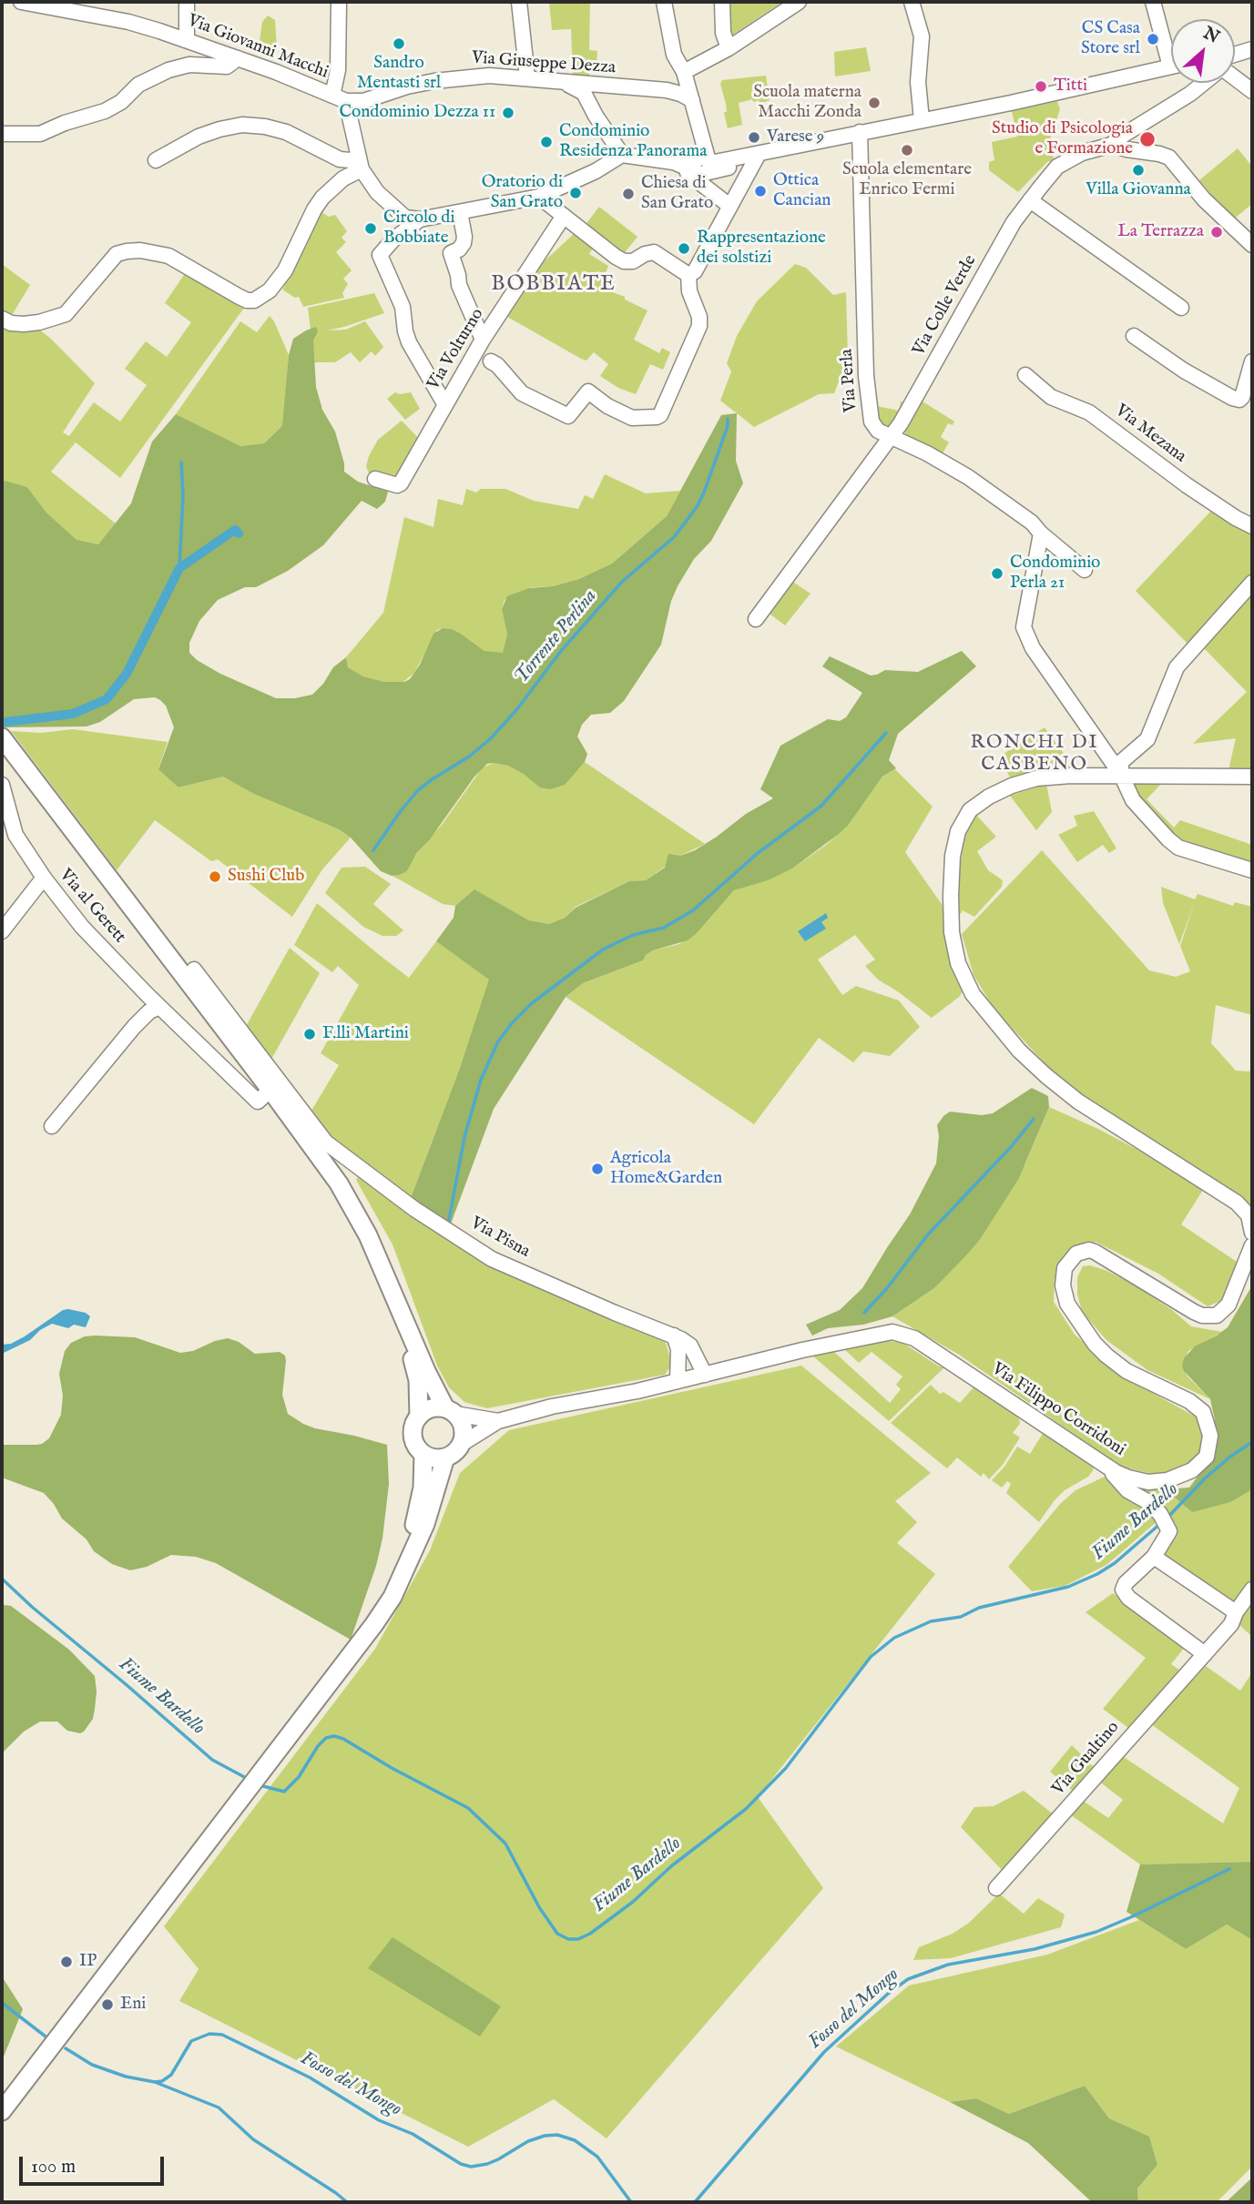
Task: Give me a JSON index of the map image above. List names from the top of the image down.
{
  "streets": {
    "street": [
      "Via Giovanni Macchi",
      "Via Giuseppe Dezza",
      "Via Colle Verde",
      "Via Volturno",
      "Via Perla",
      "Via Mezana",
      "Via al Gerett",
      "Via Pisna",
      "Via Filippo Corridoni",
      "Via Gualtino"
    ]
  },
  "crossings": [
    ["Via Colle Verde", "Via Perla"],
    ["Via Pisna", "Via Filippo Corridoni"]
  ],
  "districts": ["BOBBIATE", "RONCHI DI CASBENO"],
  "water": ["Torrente Perlina", "Fiume Bardello", "Fosso del Mongo"],
  "places": [
    "CS Casa Store srl",
    "Sandro Mentasti srl",
    "Titti",
    "Scuola materna Macchi Zonda",
    "Condominio Dezza 11",
    "Varese 9",
    "Studio di Psicologia e Formazione",
    "Condominio Residenza Panorama",
    "Scuola elementare Enrico Fermi",
    "Villa Giovanna",
    "Ottica Cancian",
    "Oratorio di San Grato",
    "Chiesa di San Grato",
    "Circolo di Bobbiate",
    "La Terrazza",
    "Rappresentazione dei solstizi",
    "Condominio Perla 21",
    "Sushi Club",
    "F.lli Martini",
    "Agricola Home&Garden",
    "IP",
    "Eni"
  ],
  "scale_bar": "100 m",
  "north": "top right"
}
